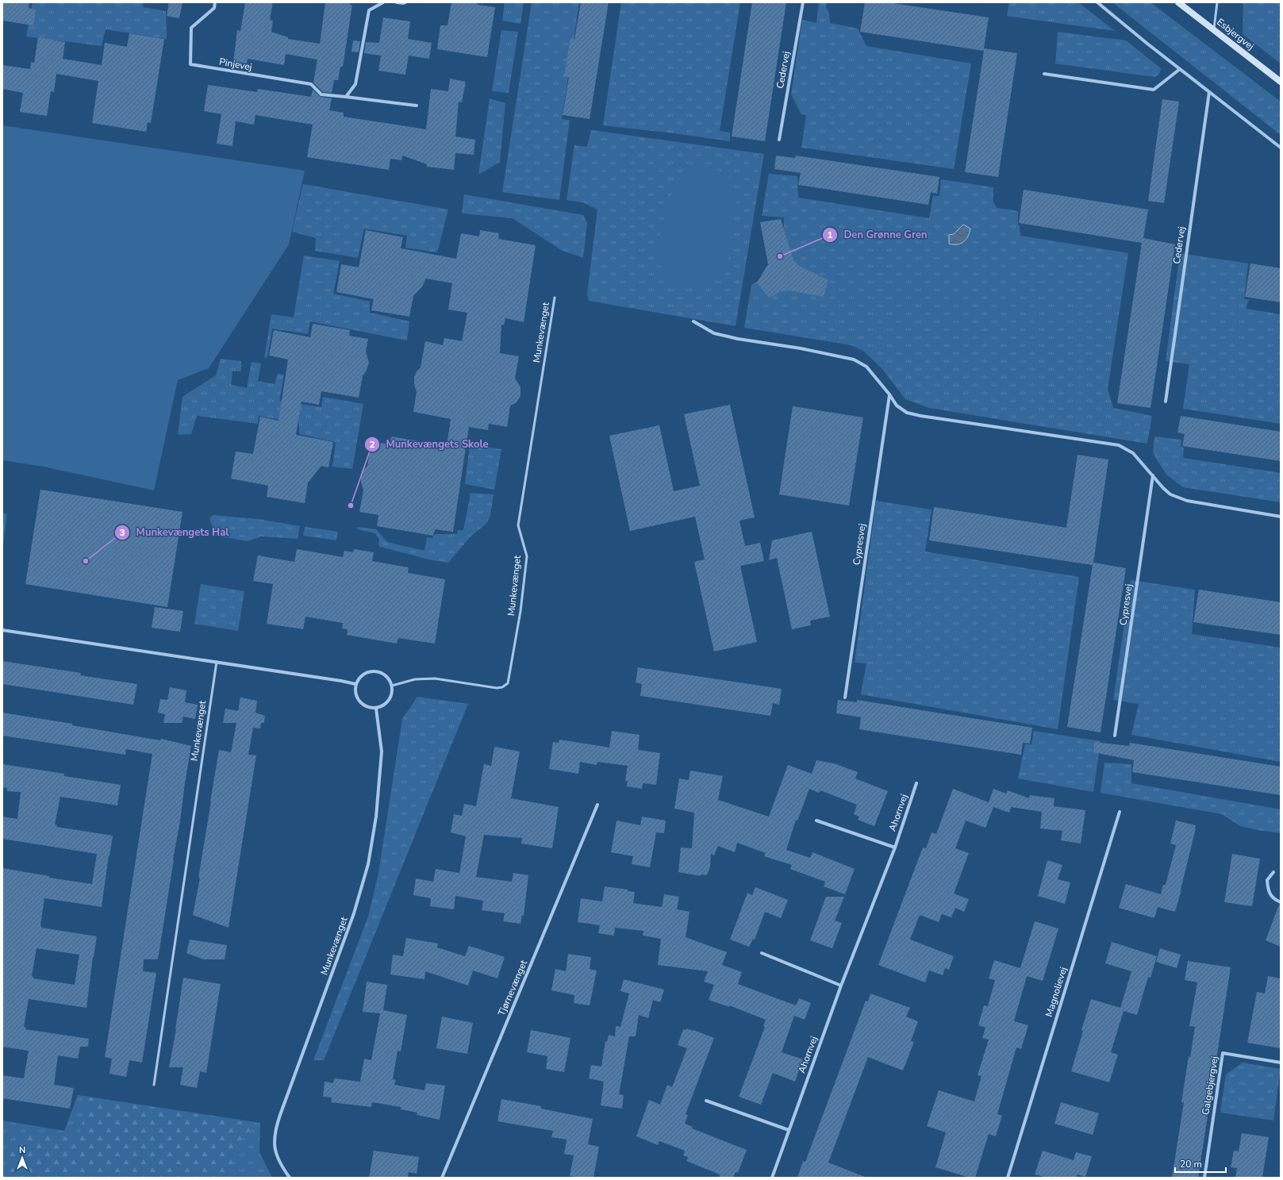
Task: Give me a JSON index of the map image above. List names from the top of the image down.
{
  "streets": {
    "main road": ["Esbjergvej"],
    "street": [
      "Pinjevej",
      "Cedervej",
      "Munkevænget",
      "Cypresvej",
      "Ahornvej",
      "Tjørnevænget",
      "Magnolievej",
      "Galgebjergvej"
    ]
  },
  "places": ["Den Grønne Gren", "Munkevængets Skole", "Munkevængets Hal"],
  "scale_bar": "20 m",
  "north": "top"
}
